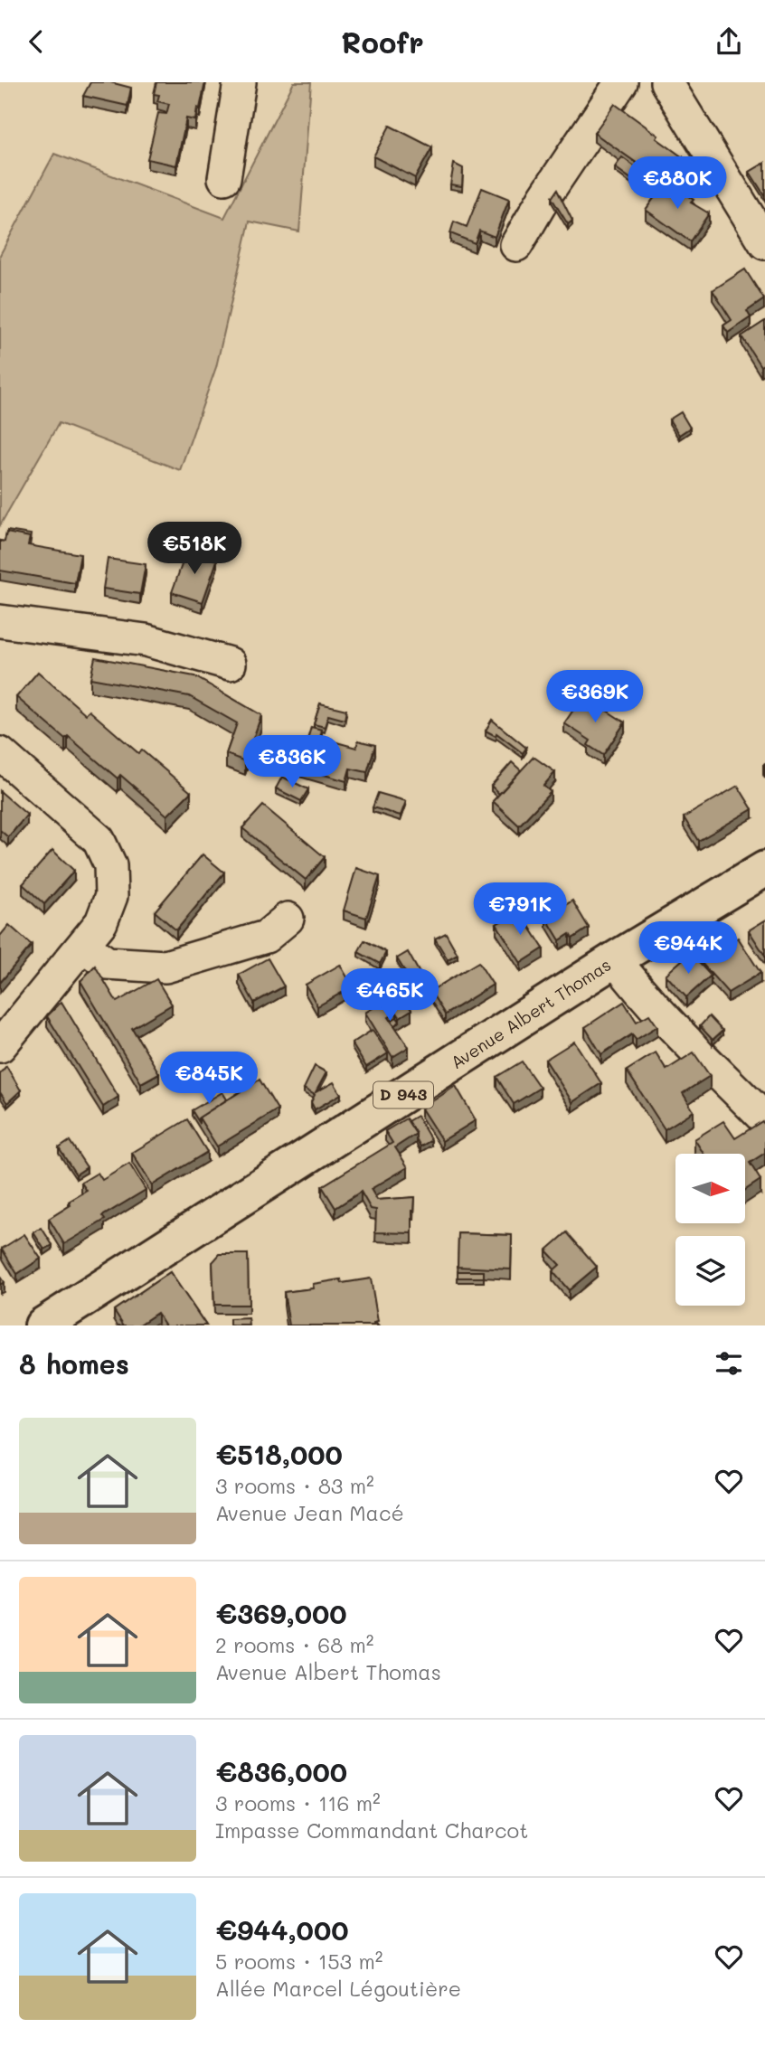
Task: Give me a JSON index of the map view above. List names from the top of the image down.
{
  "streets": {
    "main road": ["Avenue Albert Thomas", "D 943"]
  },
  "north": "right",
  "page": {
    "header": "Roofr",
    "price": [
      "€880K",
      "€518K",
      "€369K",
      "€836K",
      "€791K",
      "€944K",
      "€465K",
      "€845K"
    ],
    "heading": "8 homes",
    "list": [
      {
        "name": "€518,000",
        "note": "3 rooms · 83 m² · Avenue Jean Macé"
      },
      {
        "name": "€369,000",
        "note": "2 rooms · 68 m² · Avenue Albert Thomas"
      },
      {
        "name": "€836,000",
        "note": "3 rooms · 116 m² · Impasse Commandant Charcot"
      },
      {
        "name": "€944,000",
        "note": "5 rooms · 153 m² · Allée Marcel Légoutière"
      }
    ]
  }
}
